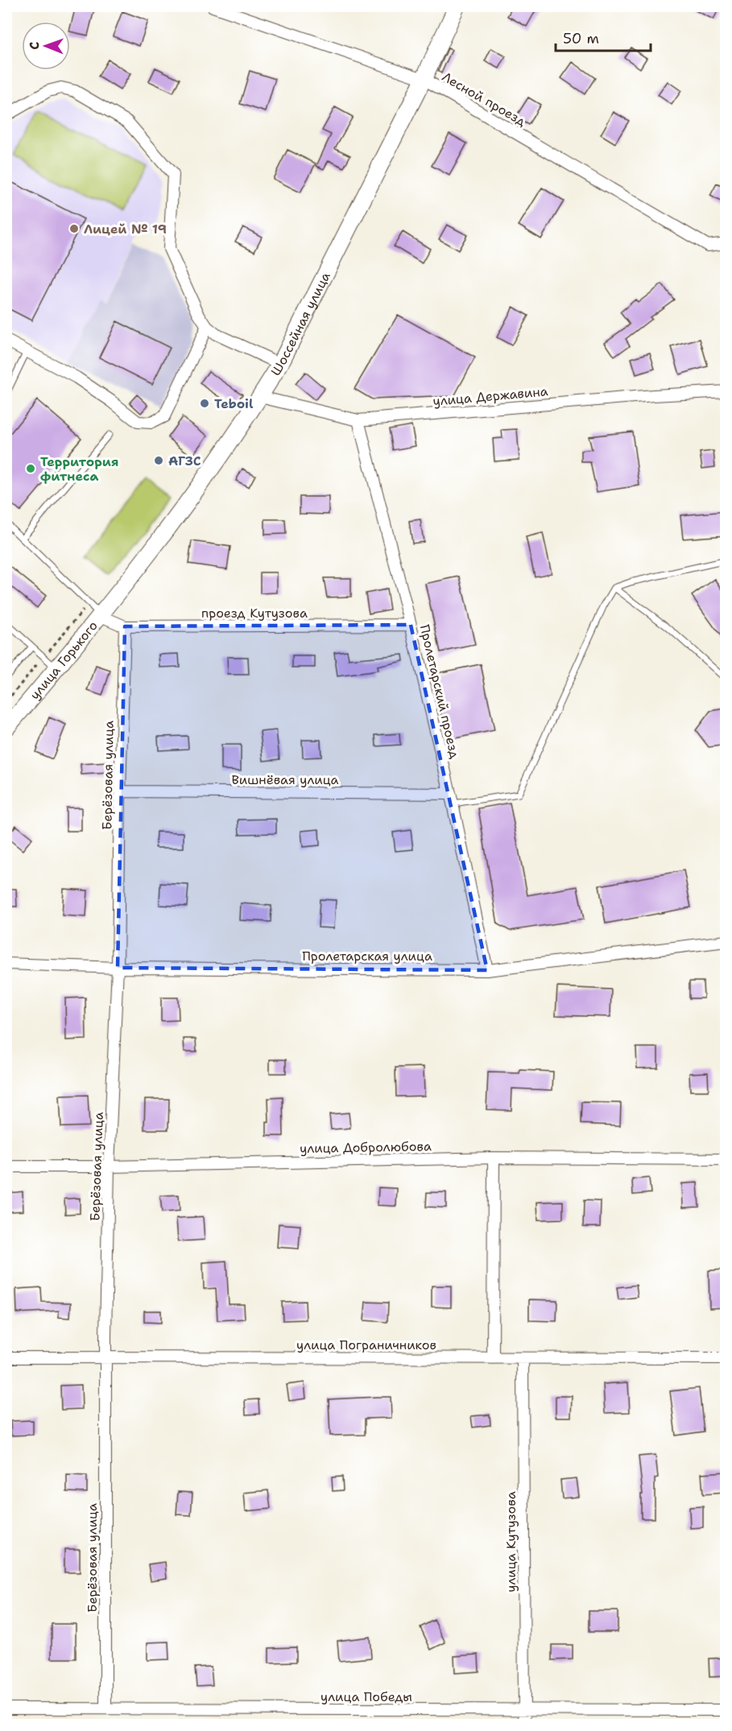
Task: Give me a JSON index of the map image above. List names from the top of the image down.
{
  "streets": {
    "main road": ["Шоссейная улица", "улица Горького"],
    "street": [
      "Лесной проезд",
      "улица Державина",
      "проезд Кутузова",
      "Пролетарский проезд",
      "Берёзовая улица",
      "Вишнёвая улица",
      "Пролетарская улица",
      "улица Добролюбова",
      "улица Пограничников",
      "улица Кутузова",
      "улица Победы"
    ]
  },
  "crossings": [
    ["Лесной проезд", "Шоссейная улица"],
    ["Шоссейная улица", "улица Державина"],
    ["Шоссейная улица", "проезд Кутузова"],
    ["Шоссейная улица", "улица Горького"],
    ["улица Державина", "Пролетарский проезд"],
    ["проезд Кутузова", "улица Горького"],
    ["проезд Кутузова", "Пролетарский проезд"],
    ["проезд Кутузова", "Берёзовая улица"],
    ["Пролетарский проезд", "Вишнёвая улица"],
    ["Пролетарский проезд", "Пролетарская улица"],
    ["Берёзовая улица", "Вишнёвая улица"],
    ["Берёзовая улица", "Пролетарская улица"],
    ["Берёзовая улица", "улица Добролюбова"],
    ["Берёзовая улица", "улица Пограничников"],
    ["Берёзовая улица", "улица Победы"],
    ["улица Пограничников", "улица Кутузова"],
    ["улица Кутузова", "улица Победы"]
  ],
  "places": [
    "Лицей № 19",
    "Teboil",
    "АГЗС",
    "Территория фитнеса"
  ],
  "scale_bar": "50 m",
  "north": "left"
}
